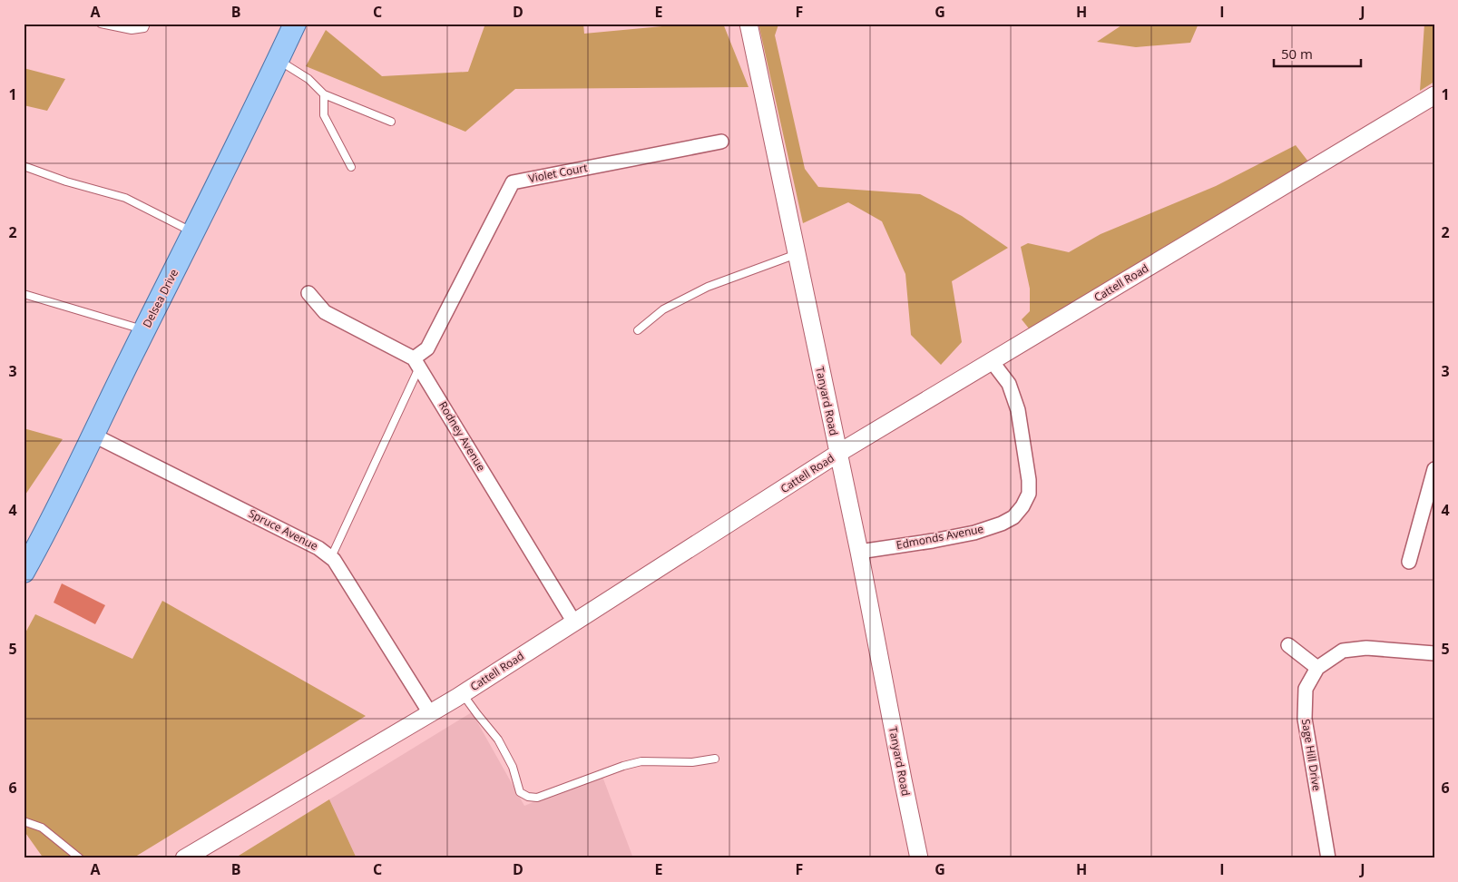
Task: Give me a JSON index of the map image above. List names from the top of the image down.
{
  "streets": {
    "main road": ["Delsea Drive"],
    "street": [
      "Violet Court",
      "Cattell Road",
      "Tanyard Road",
      "Rodney Avenue",
      "Spruce Avenue",
      "Edmonds Avenue",
      "Sage Hill Drive"
    ]
  },
  "crossings": [
    ["Violet Court", "Rodney Avenue"],
    ["Cattell Road", "Tanyard Road"],
    ["Cattell Road", "Rodney Avenue"],
    ["Cattell Road", "Spruce Avenue"],
    ["Cattell Road", "Edmonds Avenue"],
    ["Delsea Drive", "Spruce Avenue"],
    ["Tanyard Road", "Edmonds Avenue"]
  ],
  "scale_bar": "50 m",
  "grid": {
    "columns": [
      "A",
      "B",
      "C",
      "D",
      "E",
      "F",
      "G",
      "H",
      "I",
      "J"
    ],
    "rows": [
      "1",
      "2",
      "3",
      "4",
      "5",
      "6"
    ]
  }
}
